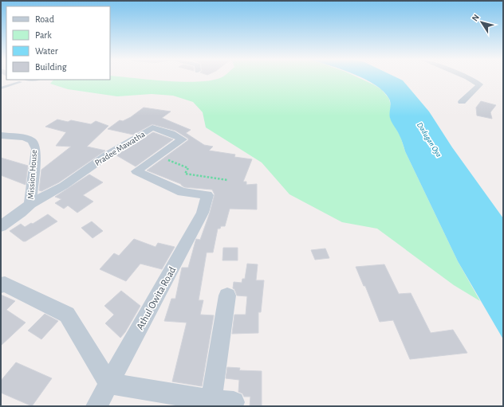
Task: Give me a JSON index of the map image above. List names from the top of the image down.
{
  "streets": {
    "street": ["Pradee Mawatha", "Mission House", "Athul Owita Road"]
  },
  "crossings": [
    ["Pradee Mawatha", "Mission House"],
    ["Pradee Mawatha", "Athul Owita Road"]
  ],
  "water": ["Dadugan Oya"],
  "legend": [
    "Road",
    "Park",
    "Water",
    "Building"
  ],
  "north": "top left"
}
